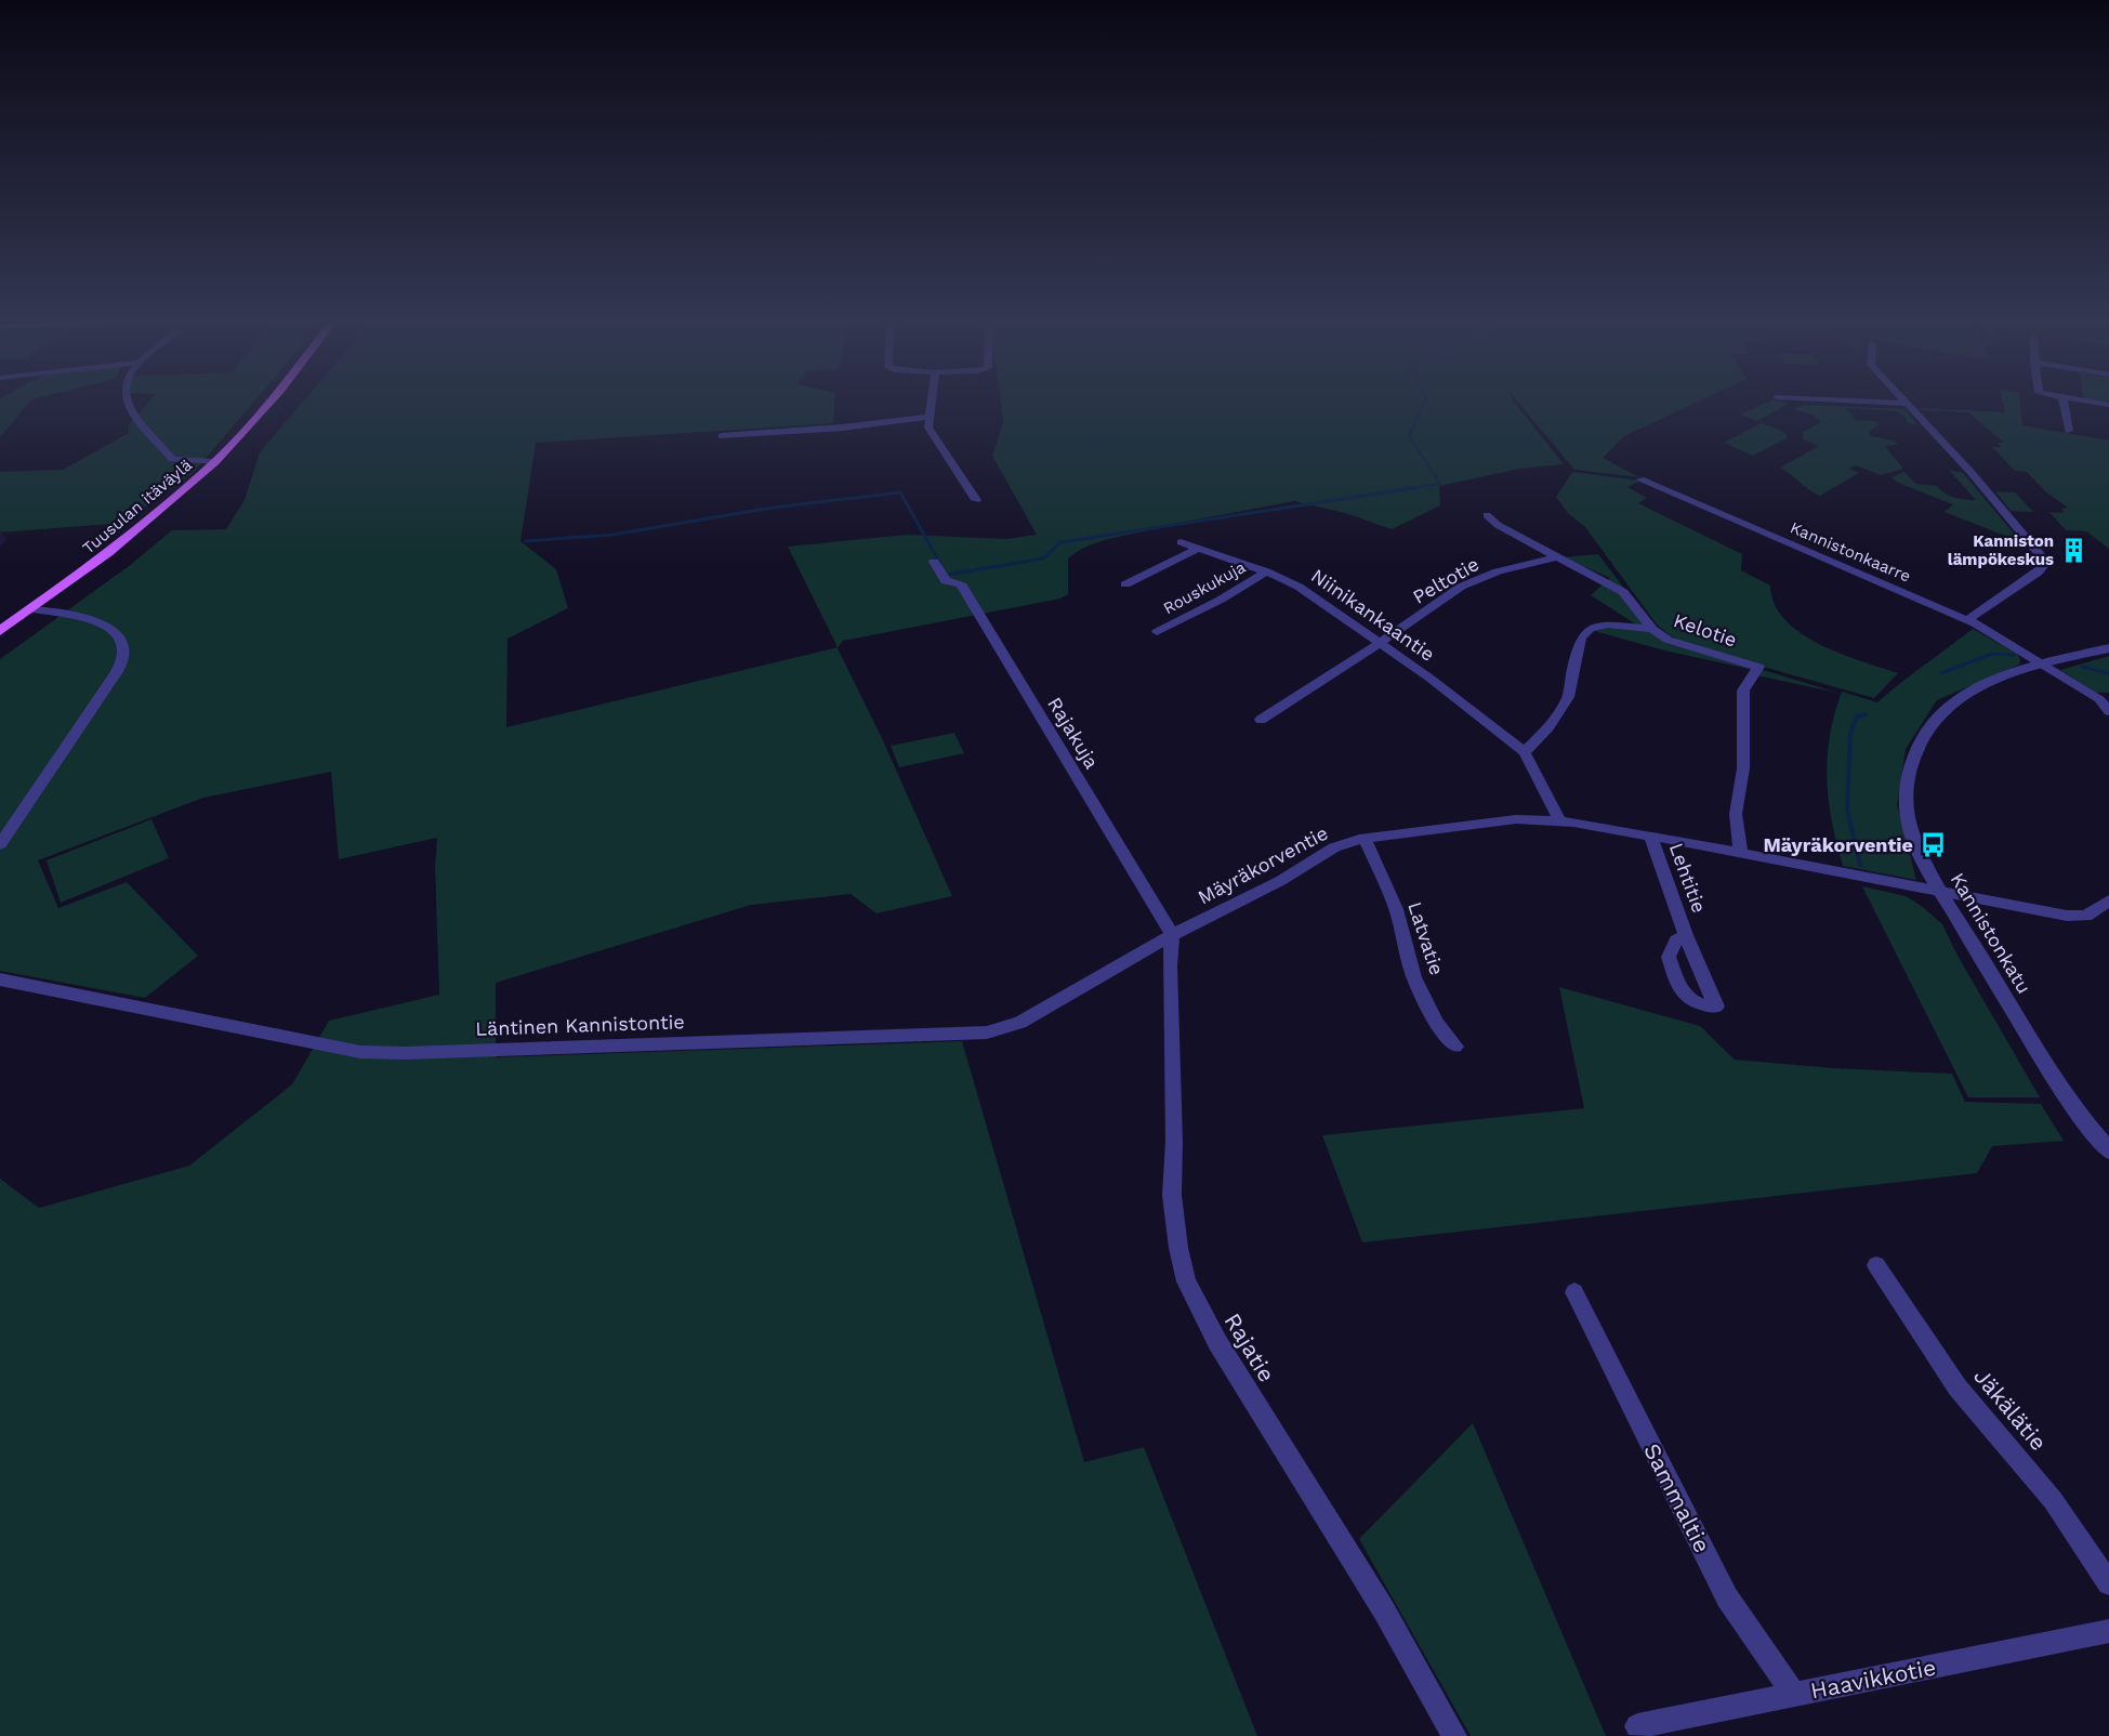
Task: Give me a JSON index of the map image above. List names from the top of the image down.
{
  "streets": {
    "main road": ["Tuusulan itäväylä"],
    "street": [
      "Kannistonkaarre",
      "Peltotie",
      "Rouskukuja",
      "Niinikankaantie",
      "Kelotie",
      "Rajakuja",
      "Mäyräkorventie",
      "Lehtitie",
      "Kannistonkatu",
      "Latvatie",
      "Läntinen Kannistontie",
      "Rajatie",
      "Jäkälätie",
      "Sammaltie",
      "Haavikkotie"
    ]
  },
  "crossings": [
    ["Kannistonkaarre", "Kannistonkatu"],
    ["Peltotie", "Niinikankaantie"],
    ["Peltotie", "Kelotie"],
    ["Rouskukuja", "Niinikankaantie"],
    ["Kelotie", "Mäyräkorventie"],
    ["Rajakuja", "Mäyräkorventie"],
    ["Rajakuja", "Rajatie"],
    ["Mäyräkorventie", "Lehtitie"],
    ["Mäyräkorventie", "Kannistonkatu"],
    ["Mäyräkorventie", "Latvatie"],
    ["Mäyräkorventie", "Läntinen Kannistontie"],
    ["Mäyräkorventie", "Rajatie"],
    ["Sammaltie", "Haavikkotie"]
  ],
  "places": {
    "building": ["Kanniston lämpökeskus"],
    "bus stop": ["Mäyräkorventie"]
  }
}
